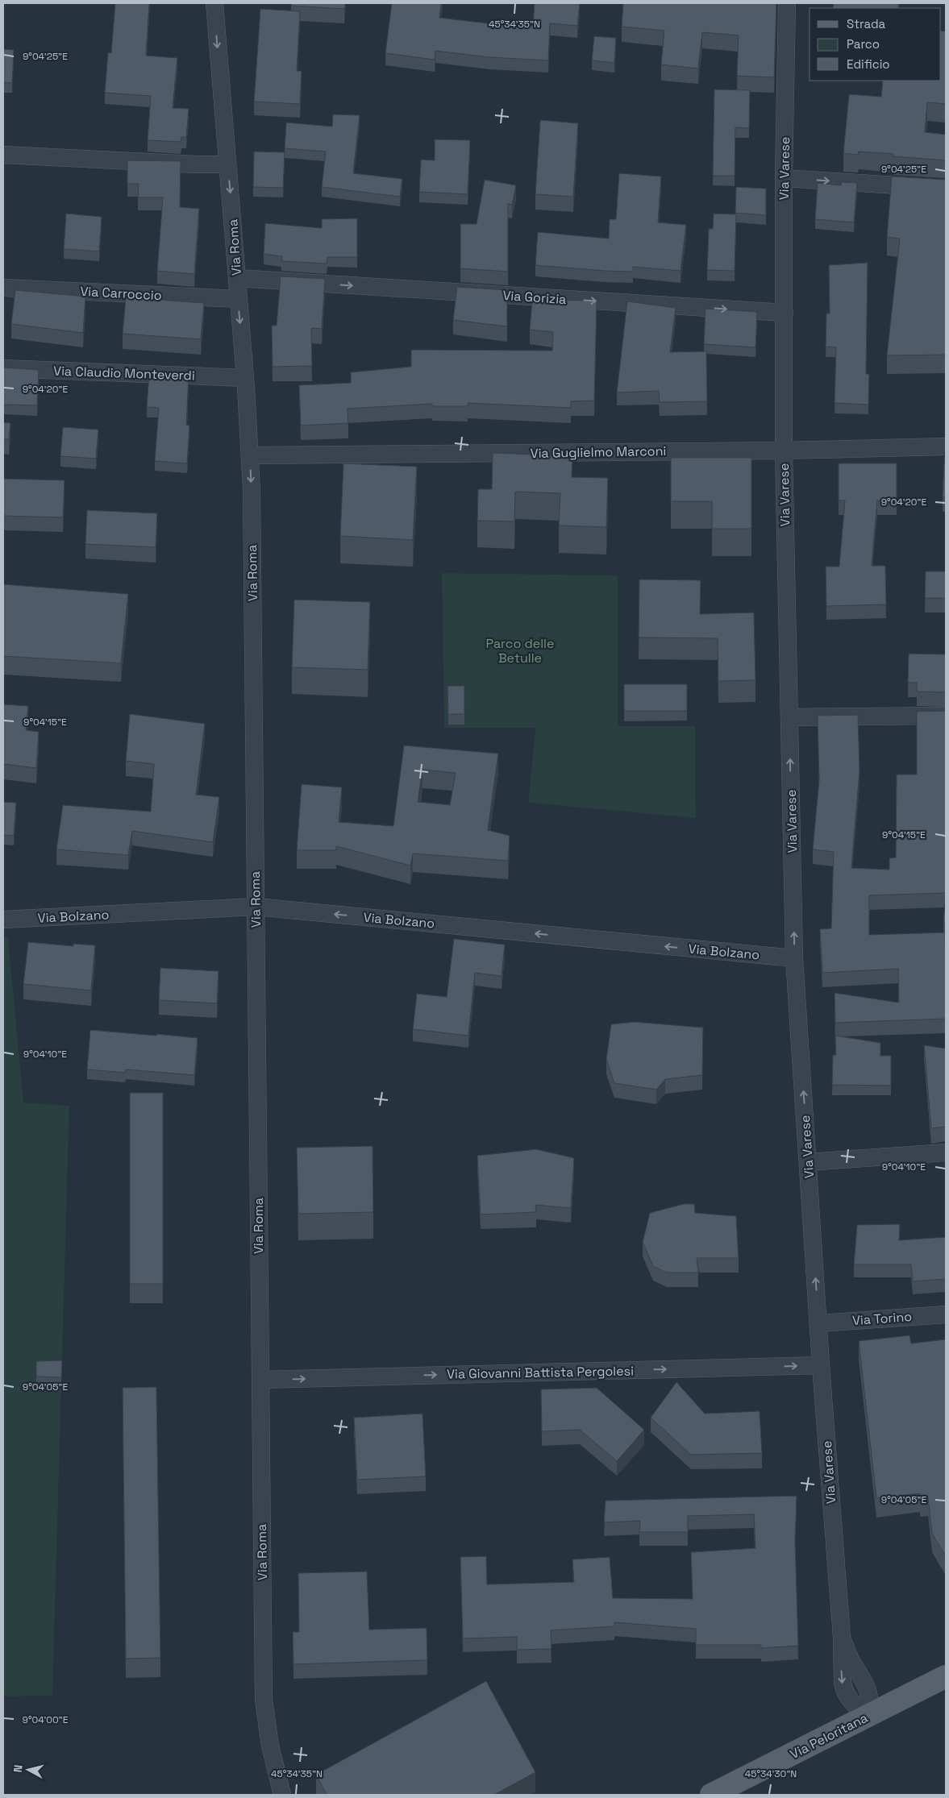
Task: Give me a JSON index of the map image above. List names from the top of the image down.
{
  "streets": {
    "main road": ["Via Peloritana"],
    "street": [
      "Via Varese",
      "Via Roma",
      "Via Carroccio",
      "Via Gorizia",
      "Via Claudio Monteverdi",
      "Via Guglielmo Marconi",
      "Via Bolzano",
      "Via Torino",
      "Via Giovanni Battista Pergolesi"
    ]
  },
  "crossings": [
    ["Via Varese", "Via Gorizia"],
    ["Via Varese", "Via Guglielmo Marconi"],
    ["Via Varese", "Via Bolzano"],
    ["Via Varese", "Via Torino"],
    ["Via Varese", "Via Giovanni Battista Pergolesi"],
    ["Via Varese", "Via Peloritana"],
    ["Via Roma", "Via Carroccio"],
    ["Via Roma", "Via Gorizia"],
    ["Via Roma", "Via Claudio Monteverdi"],
    ["Via Roma", "Via Guglielmo Marconi"],
    ["Via Roma", "Via Bolzano"],
    ["Via Roma", "Via Giovanni Battista Pergolesi"]
  ],
  "one_way": [
    "Via Varese",
    "Via Roma",
    "Via Gorizia",
    "Via Bolzano",
    "Via Giovanni Battista Pergolesi"
  ],
  "parks": ["Parco delle Betulle"],
  "legend": ["Strada", "Parco", "Edificio"],
  "north": "left",
  "coordinates": [
    "45°34'35\"N",
    "9°04'25\"E",
    "9°04'20\"E",
    "9°04'15\"E",
    "9°04'10\"E",
    "9°04'05\"E",
    "9°04'00\"E",
    "45°34'30\"N"
  ]
}
